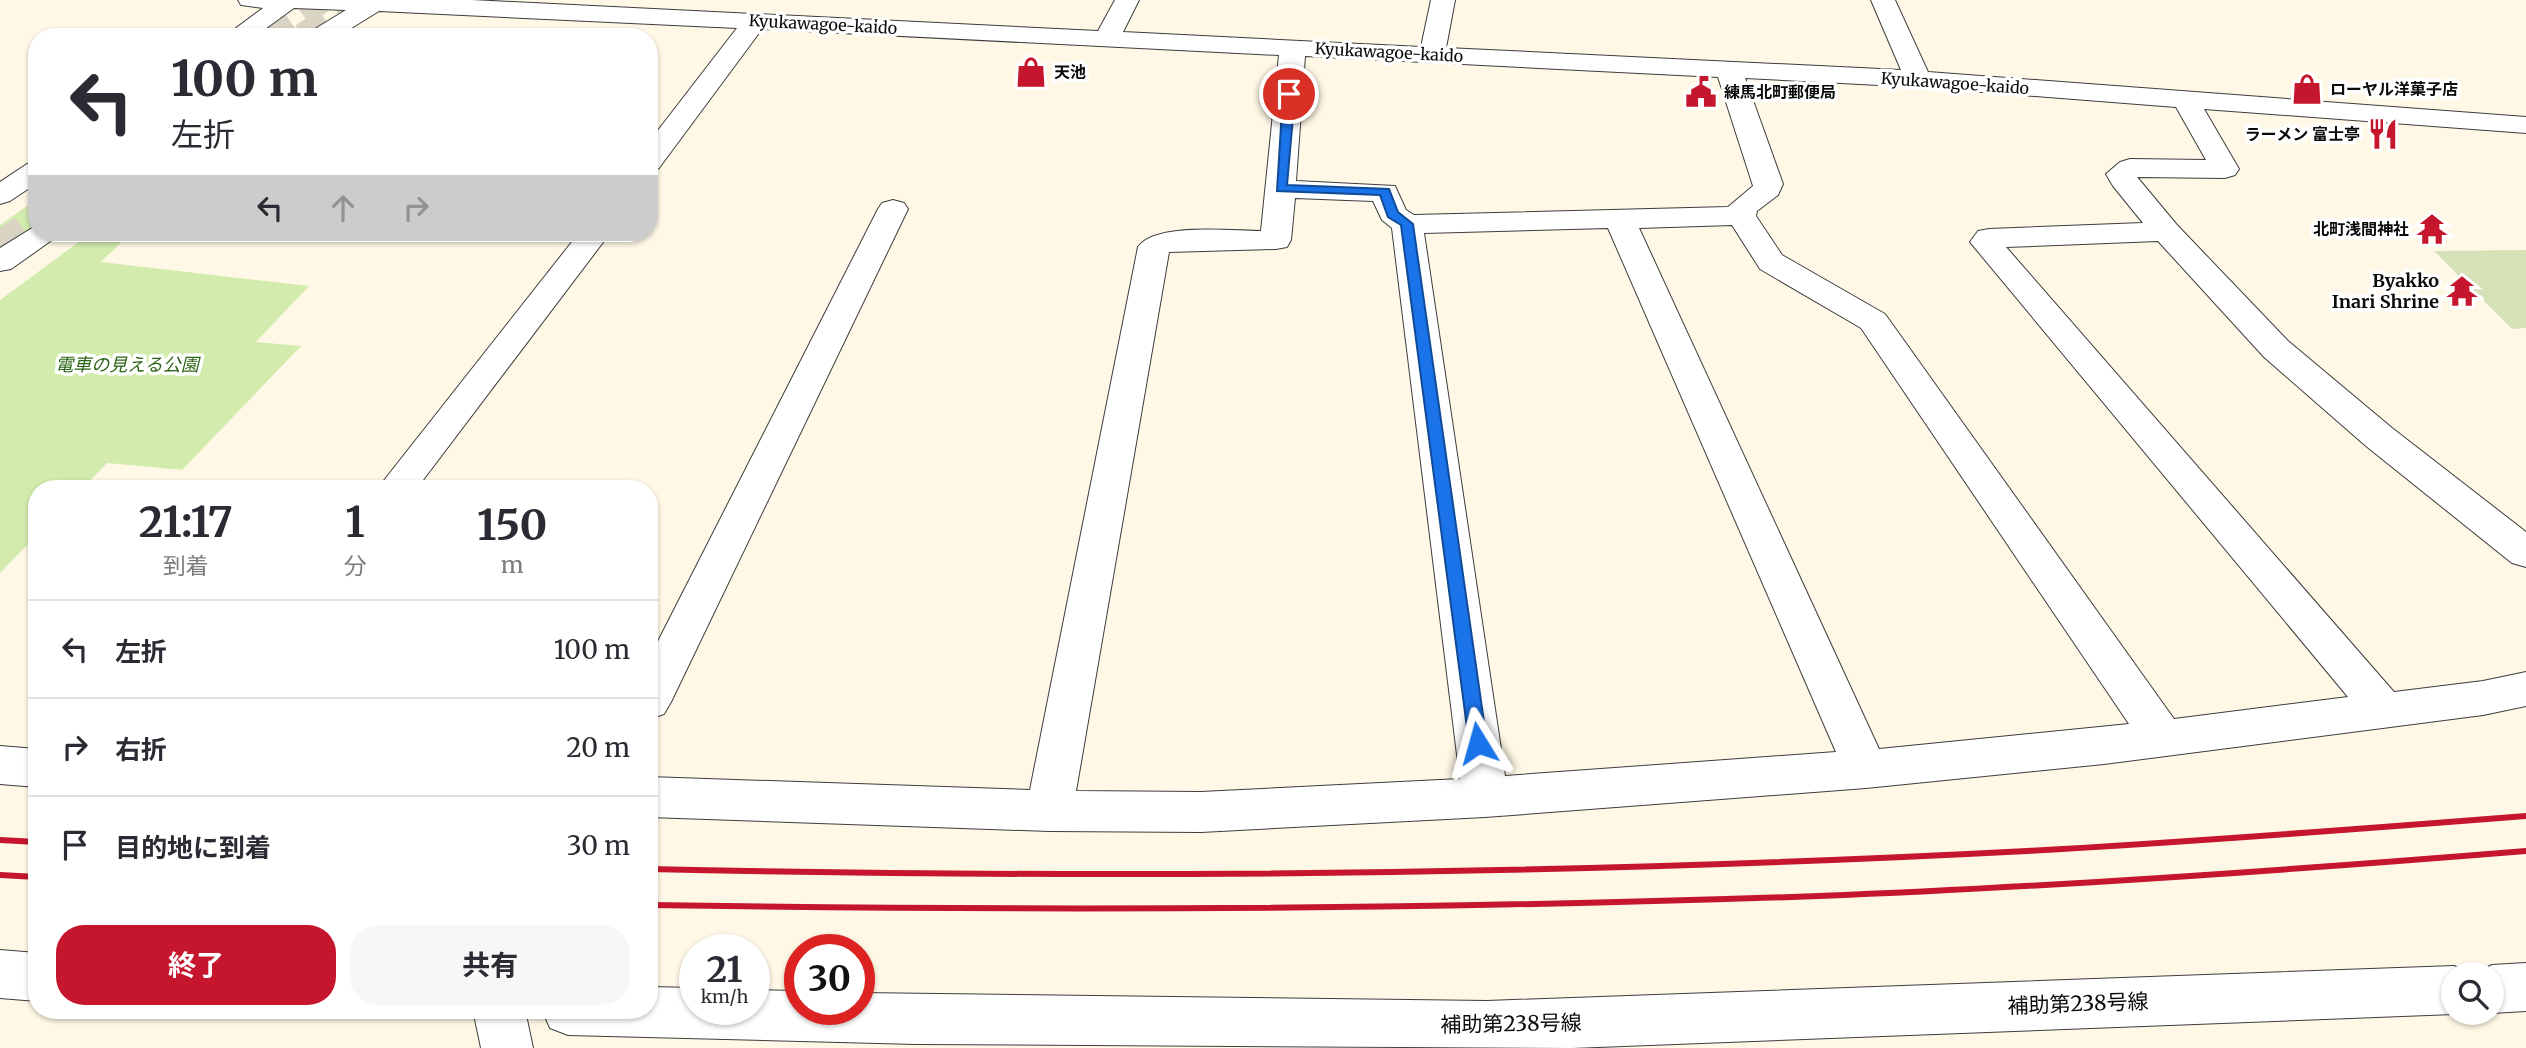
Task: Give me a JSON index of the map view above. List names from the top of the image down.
{
  "streets": {
    "street": ["Kyukawagoe-kaido", "補助第238号線"]
  },
  "parks": ["電車の見える公園"],
  "places": {
    "shop": ["天池", "ローヤル洋菓子店"],
    "public building": ["練馬北町郵便局"],
    "restaurant": ["ラーメン 富士亭"],
    "temple": ["北町浅間神社", "Byakko Inari Shrine"]
  },
  "page": {
    "turn": ["100 m", "左折"],
    "eta": [
      "21:17",
      "到着",
      "1",
      "分",
      "150",
      "m"
    ],
    "list": [
      {
        "name": "左折",
        "value": "100 m"
      },
      {
        "name": "右折",
        "value": "20 m"
      },
      {
        "name": "目的地に到着",
        "value": "30 m"
      }
    ],
    "buttons": ["終了", "共有"],
    "speed": "21 km/h",
    "limit": "30"
  }
}
